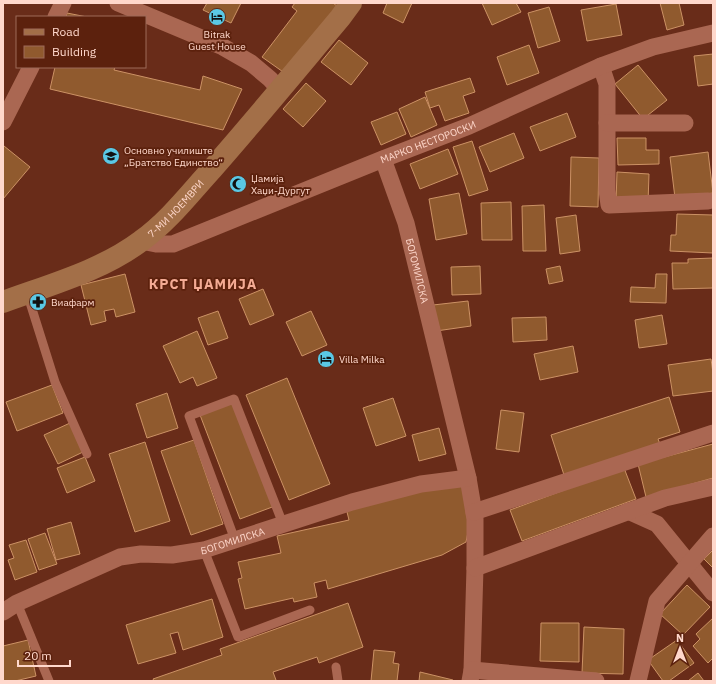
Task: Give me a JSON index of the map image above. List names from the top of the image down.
{
  "streets": {
    "street": ["МАРКО НЕСТОРОСКИ", "7-МИ НОЕМВРИ", "БОГОМИЛСКА"]
  },
  "crossings": [
    ["МАРКО НЕСТОРОСКИ", "7-МИ НОЕМВРИ"],
    ["МАРКО НЕСТОРОСКИ", "БОГОМИЛСКА"]
  ],
  "districts": ["КРСТ ЏАМИЈА"],
  "places": {
    "hotel": ["Bitrak Guest House", "Villa Milka"],
    "school or university": ["Основно училиште „Братство Единство“"],
    "mosque": ["Џамија Хаџи-Дургут"],
    "pharmacy": ["Виафарм"]
  },
  "legend": ["Road", "Building"],
  "scale_bar": "20 m",
  "north": "top"
}
